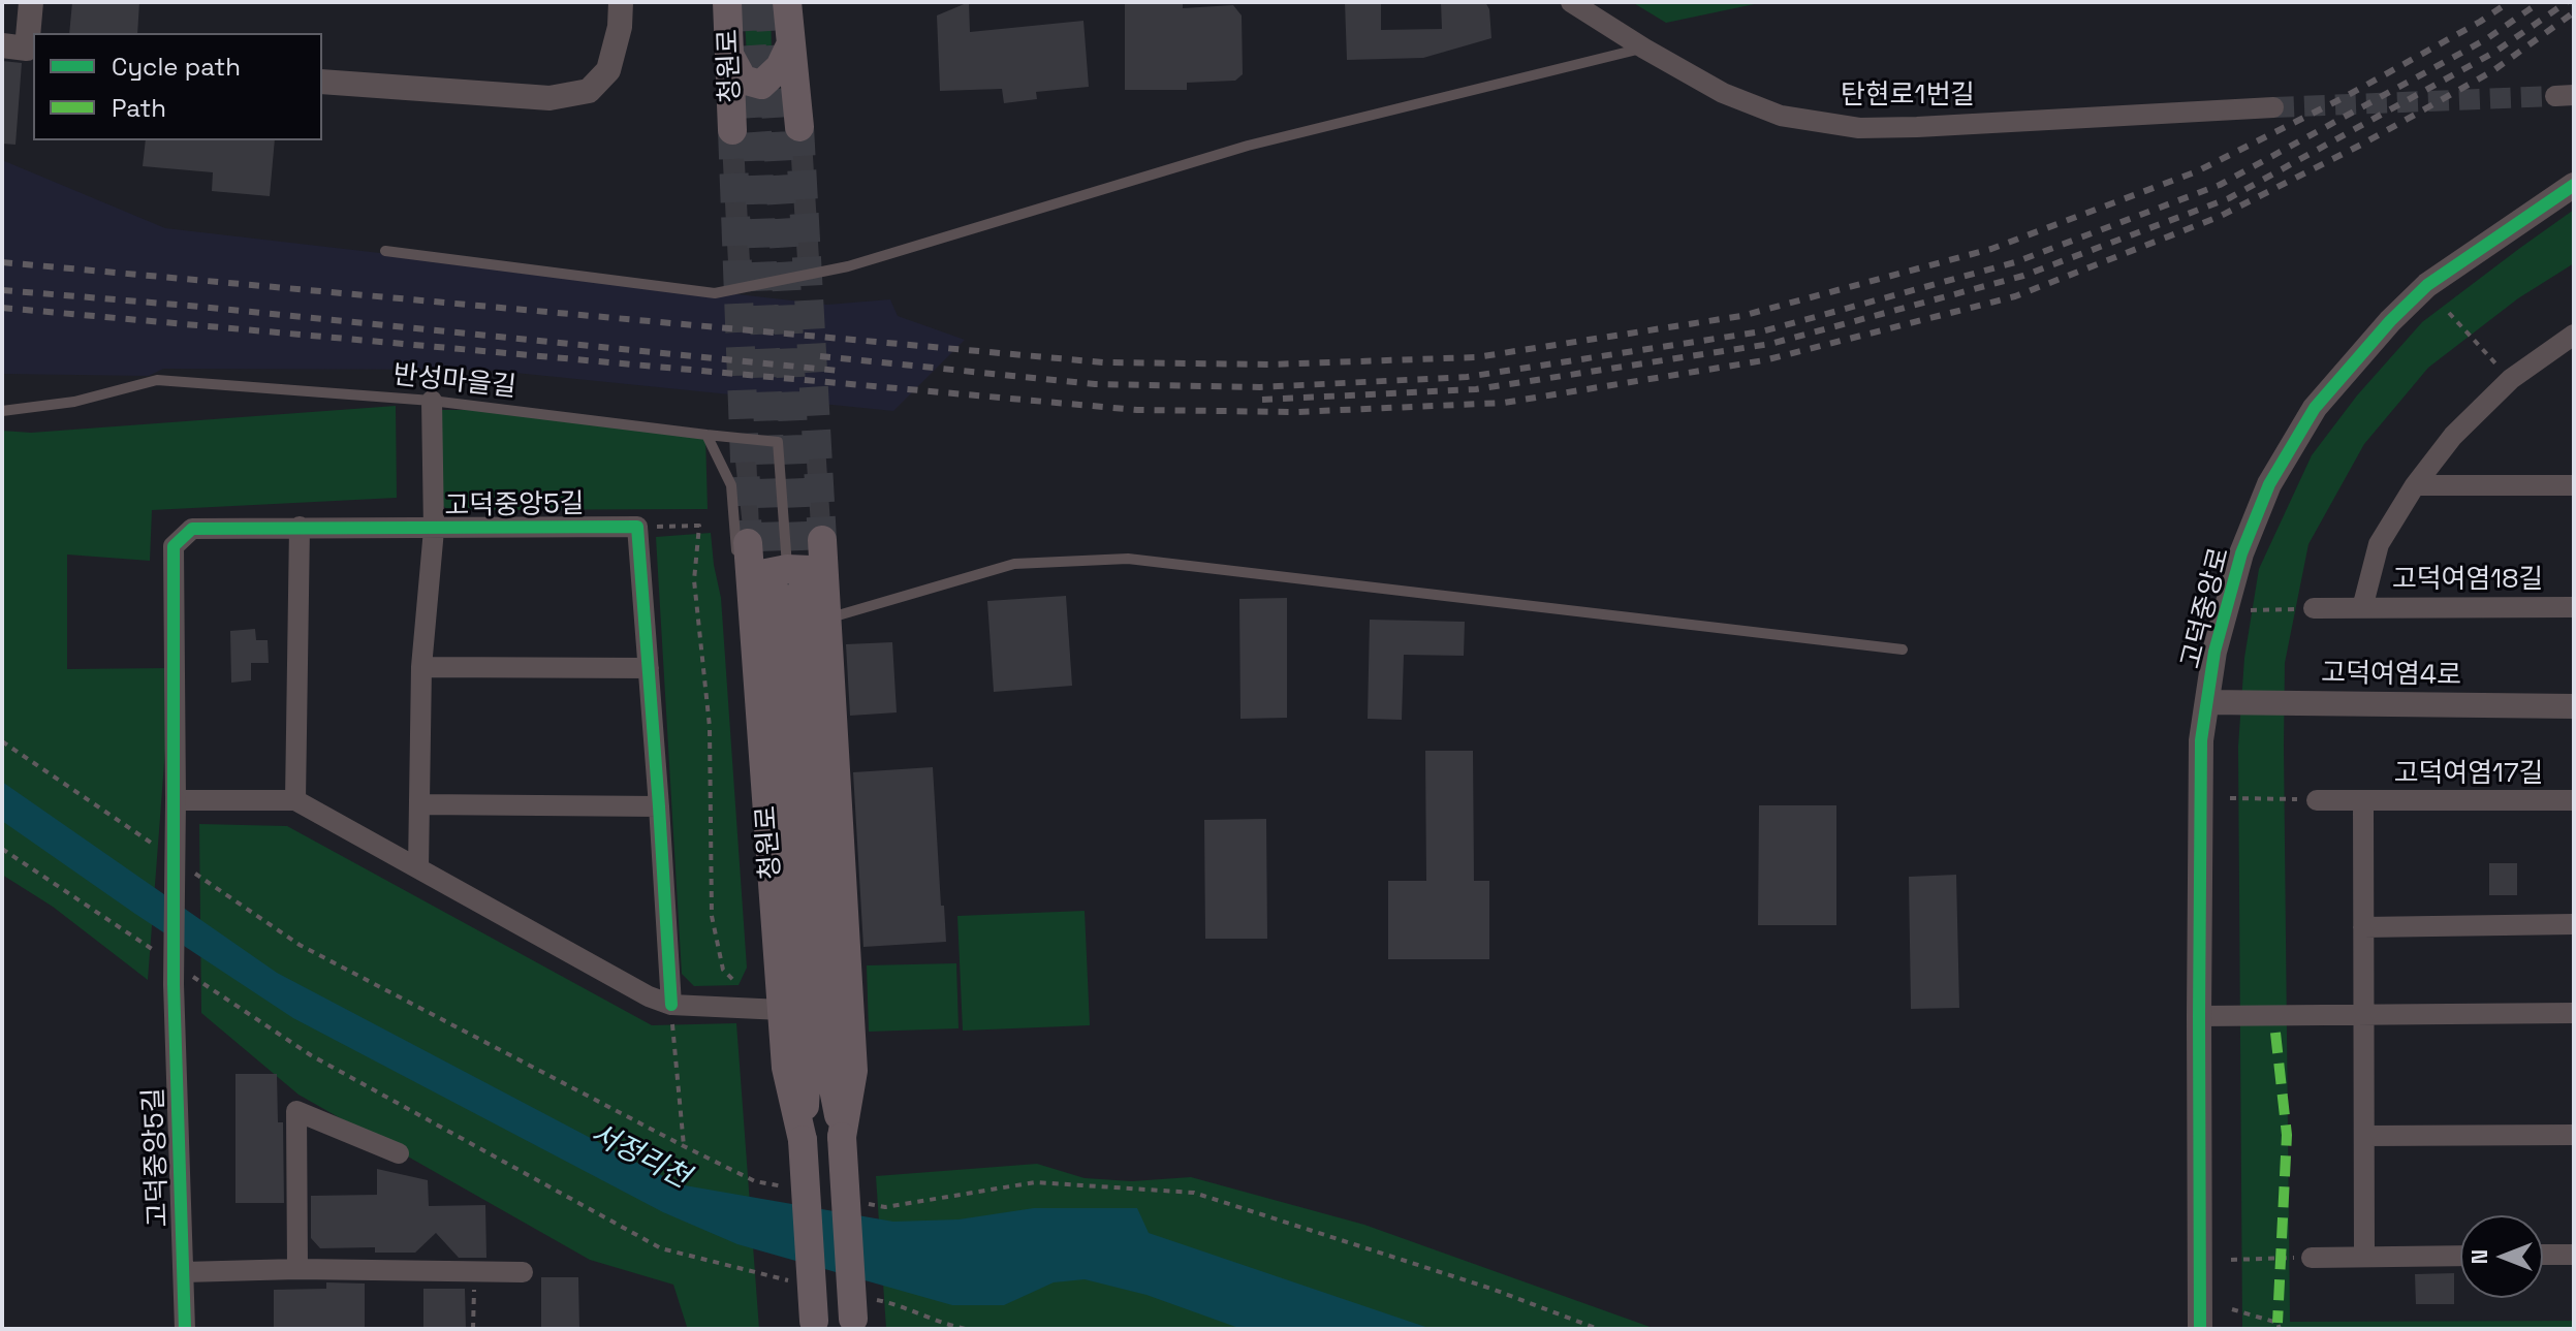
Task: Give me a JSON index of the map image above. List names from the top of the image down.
{
  "streets": {
    "main road": ["청원로"],
    "street": [
      "탄현로1번길",
      "고덕중앙5길",
      "고덕여염18길",
      "고덕중앙로",
      "고덕여염4로",
      "고덕여염17길"
    ],
    "lane": ["반성마을길"]
  },
  "crossings": [
    ["청원로", "반성마을길"],
    ["고덕중앙로", "고덕여염4로"]
  ],
  "water": ["서정리천"],
  "legend": ["Cycle path", "Path"],
  "north": "left"
}
